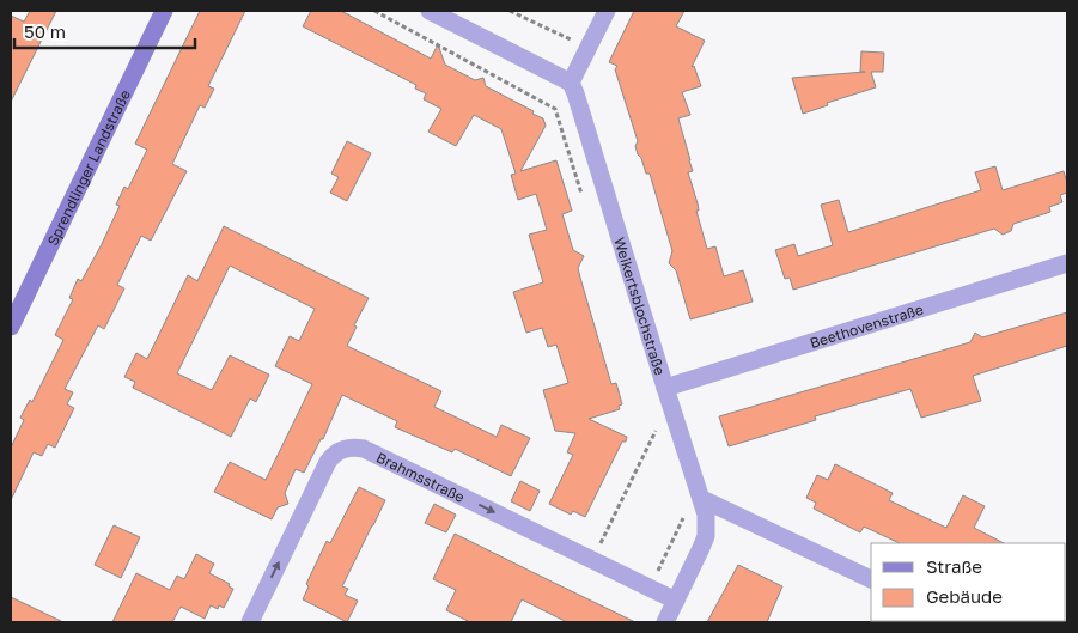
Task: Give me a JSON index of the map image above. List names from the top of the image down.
{
  "streets": {
    "main road": ["Sprendlinger Landstraße"],
    "street": ["Weikertsblochstraße", "Beethovenstraße", "Brahmsstraße"]
  },
  "crossings": [
    ["Weikertsblochstraße", "Beethovenstraße"],
    ["Weikertsblochstraße", "Brahmsstraße"]
  ],
  "legend": ["Straße", "Gebäude"],
  "scale_bar": "50 m"
}
